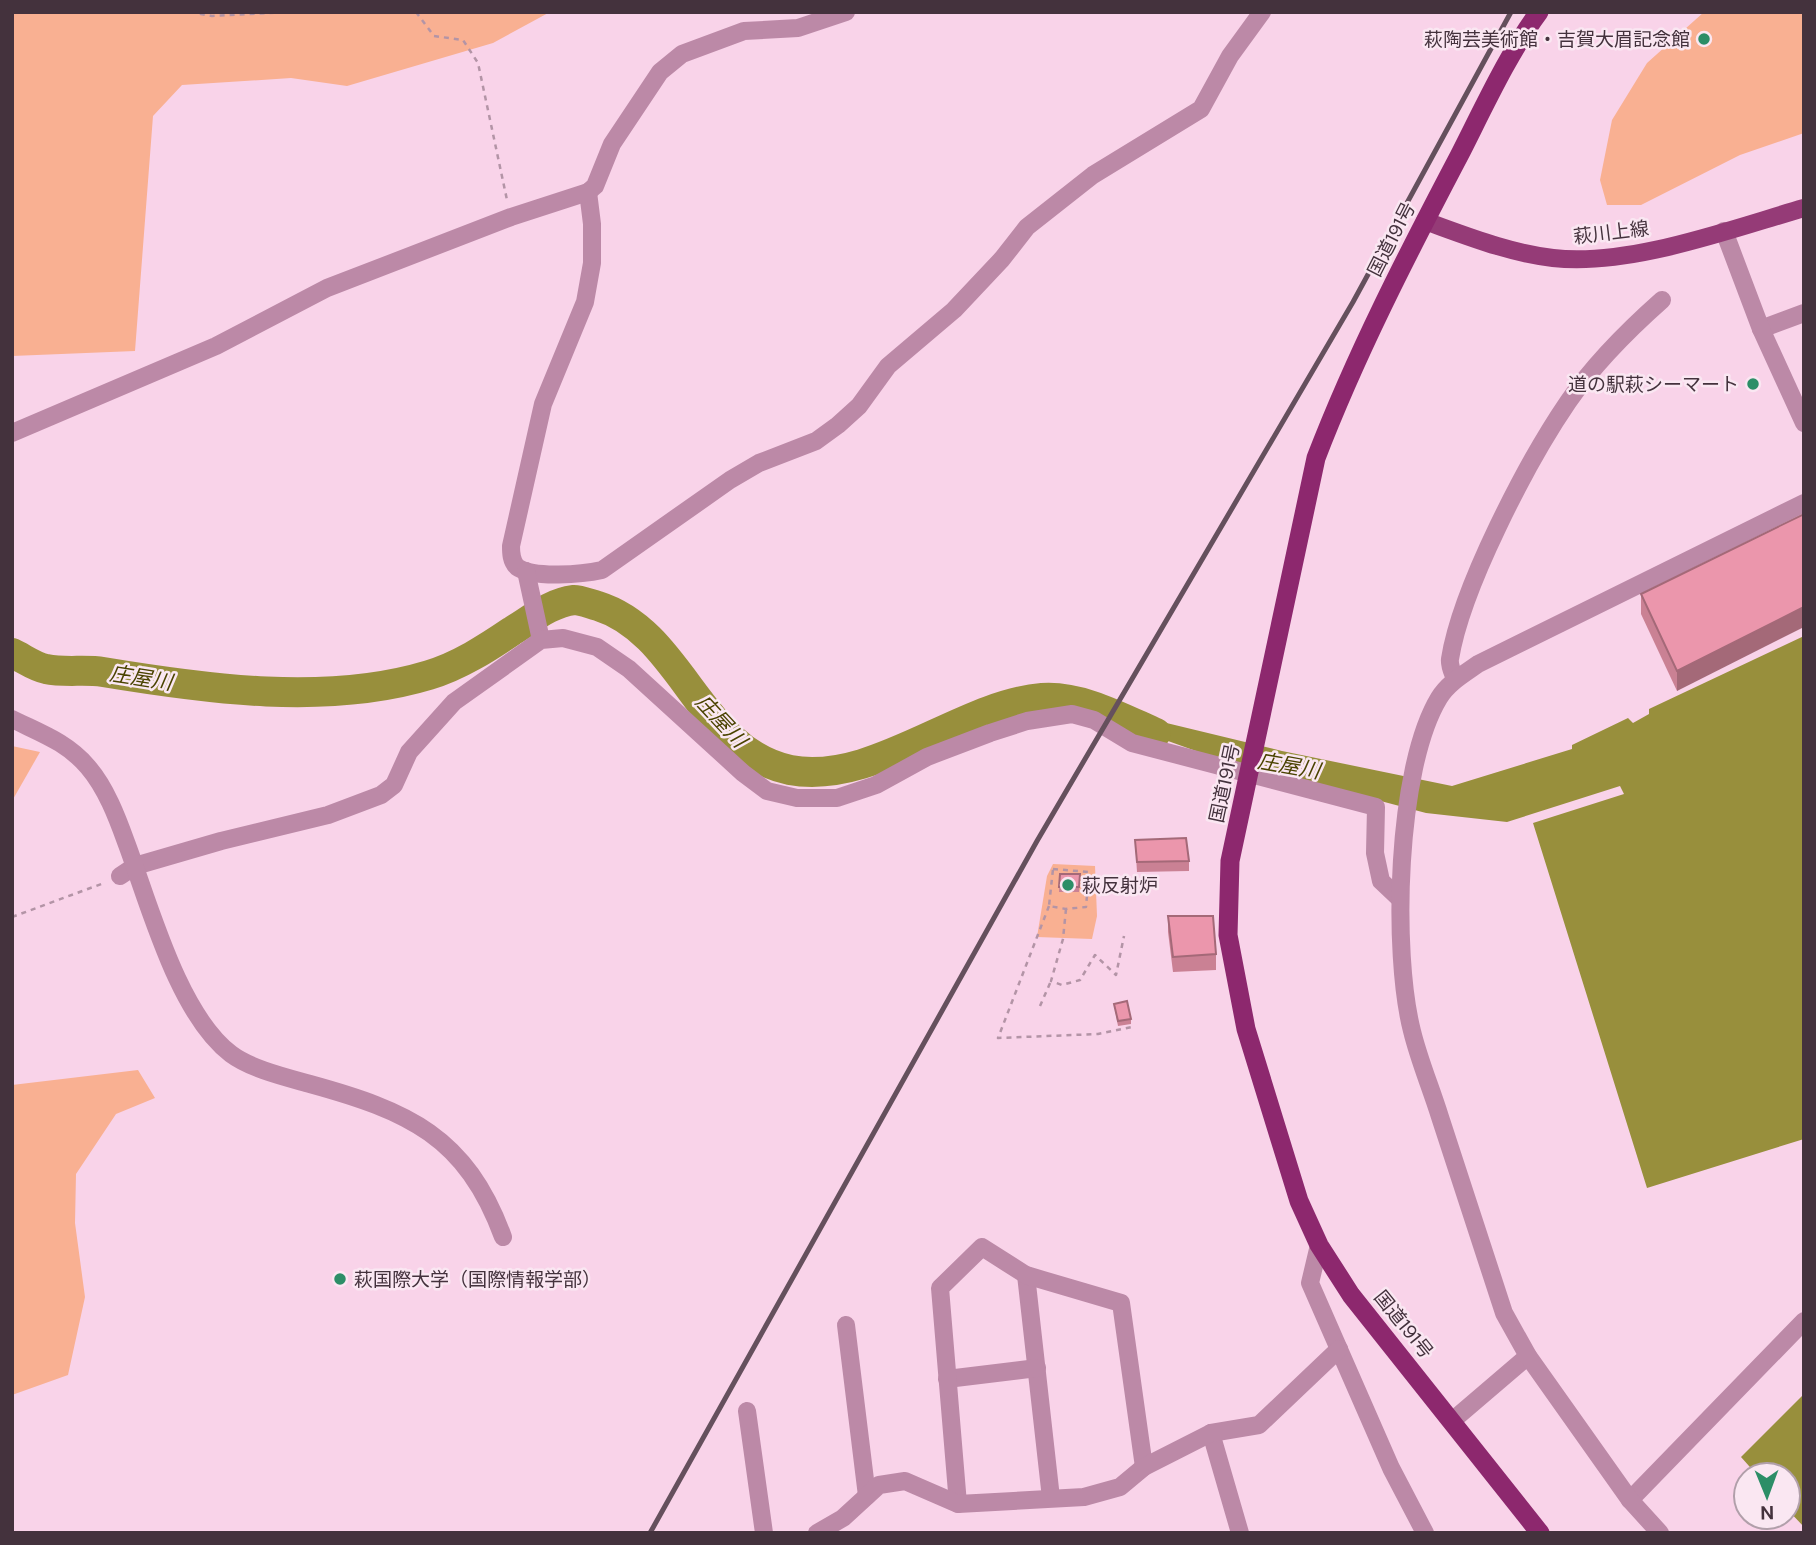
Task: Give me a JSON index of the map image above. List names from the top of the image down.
{
  "streets": {
    "highway": ["国道191号"],
    "main road": ["萩川上線"]
  },
  "crossings": [
    ["萩川上線", "国道191号"]
  ],
  "water": ["庄屋川"],
  "places": [
    "萩陶芸美術館・吉賀大眉記念館",
    "道の駅萩シーマート",
    "萩反射炉",
    "萩国際大学（国際情報学部）"
  ],
  "north": "bottom"
}
